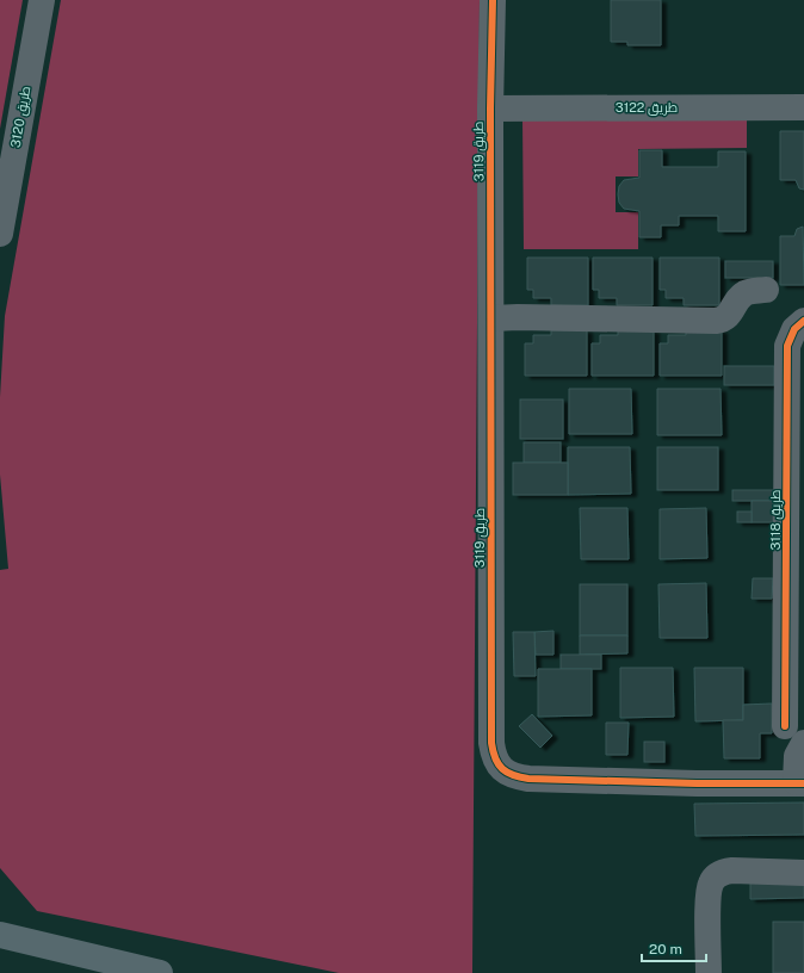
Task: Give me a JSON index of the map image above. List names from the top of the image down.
{
  "streets": {
    "street": [
      "طريق 3122",
      "طريق 3120",
      "طريق 3119",
      "طريق 3118"
    ]
  },
  "crossings": [
    ["طريق 3122", "طريق 3119"]
  ],
  "scale_bar": "20 m"
}
